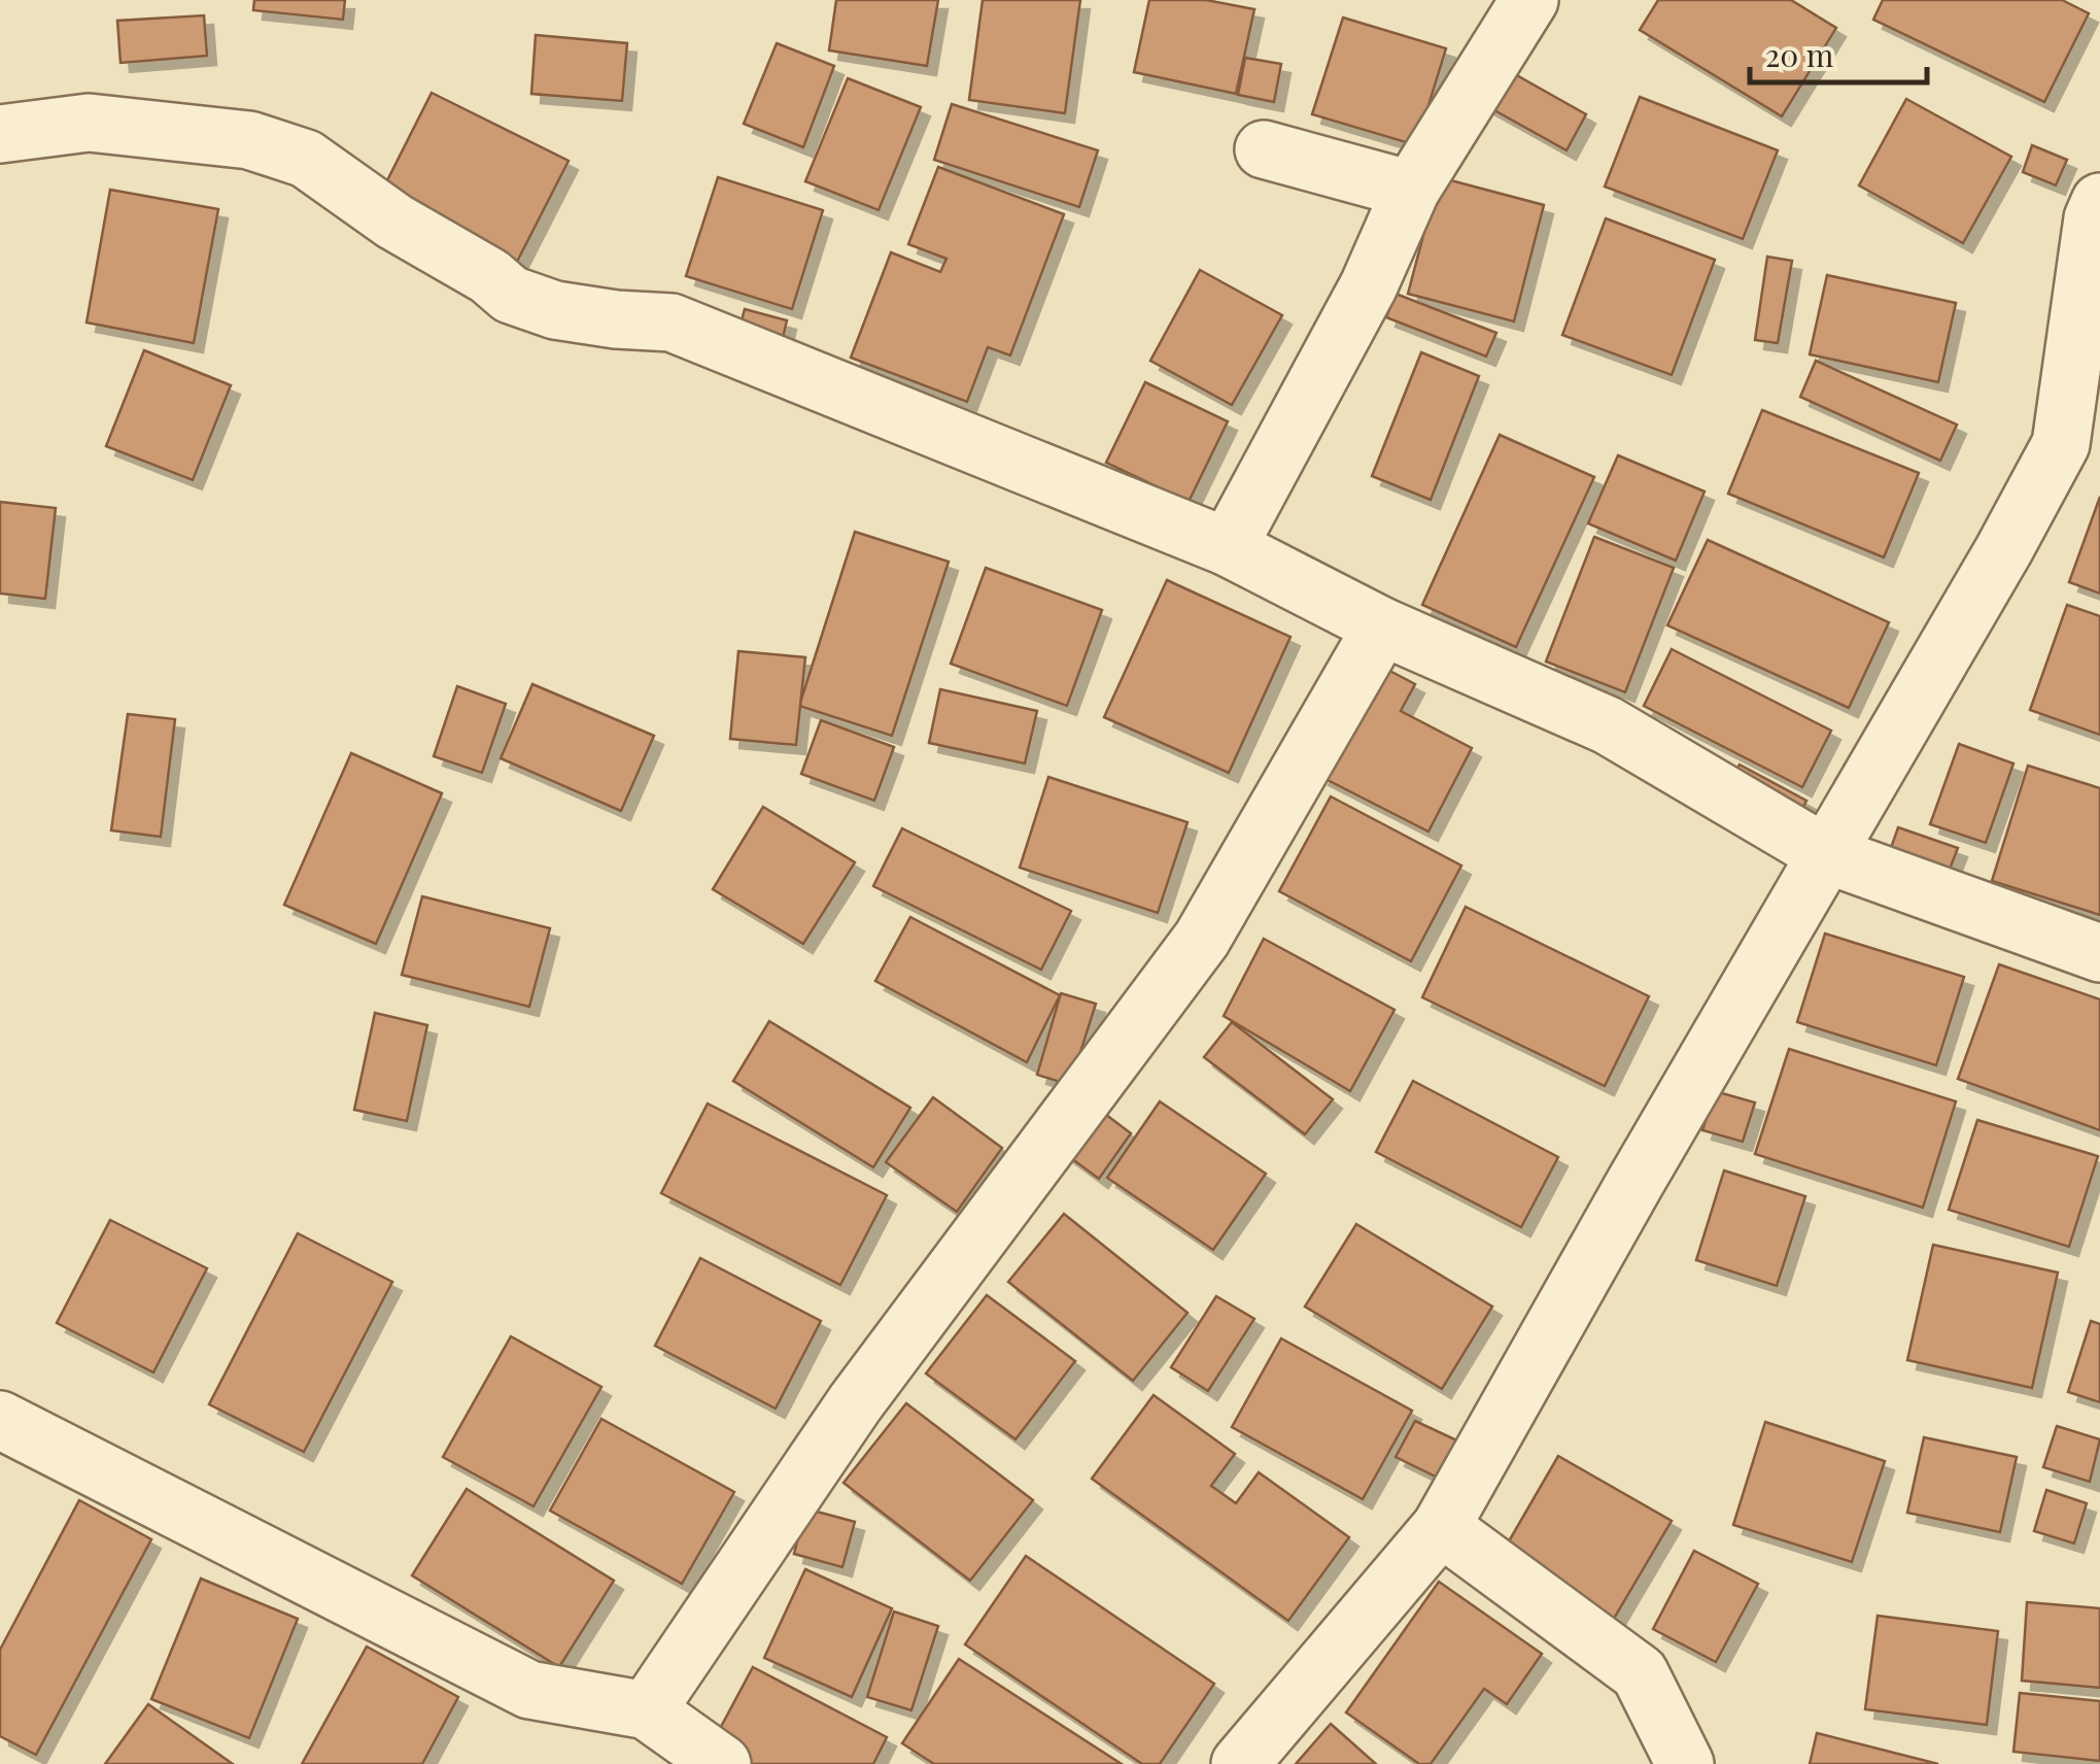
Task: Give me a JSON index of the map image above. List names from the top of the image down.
{
  "scale_bar": "20 m"
}
